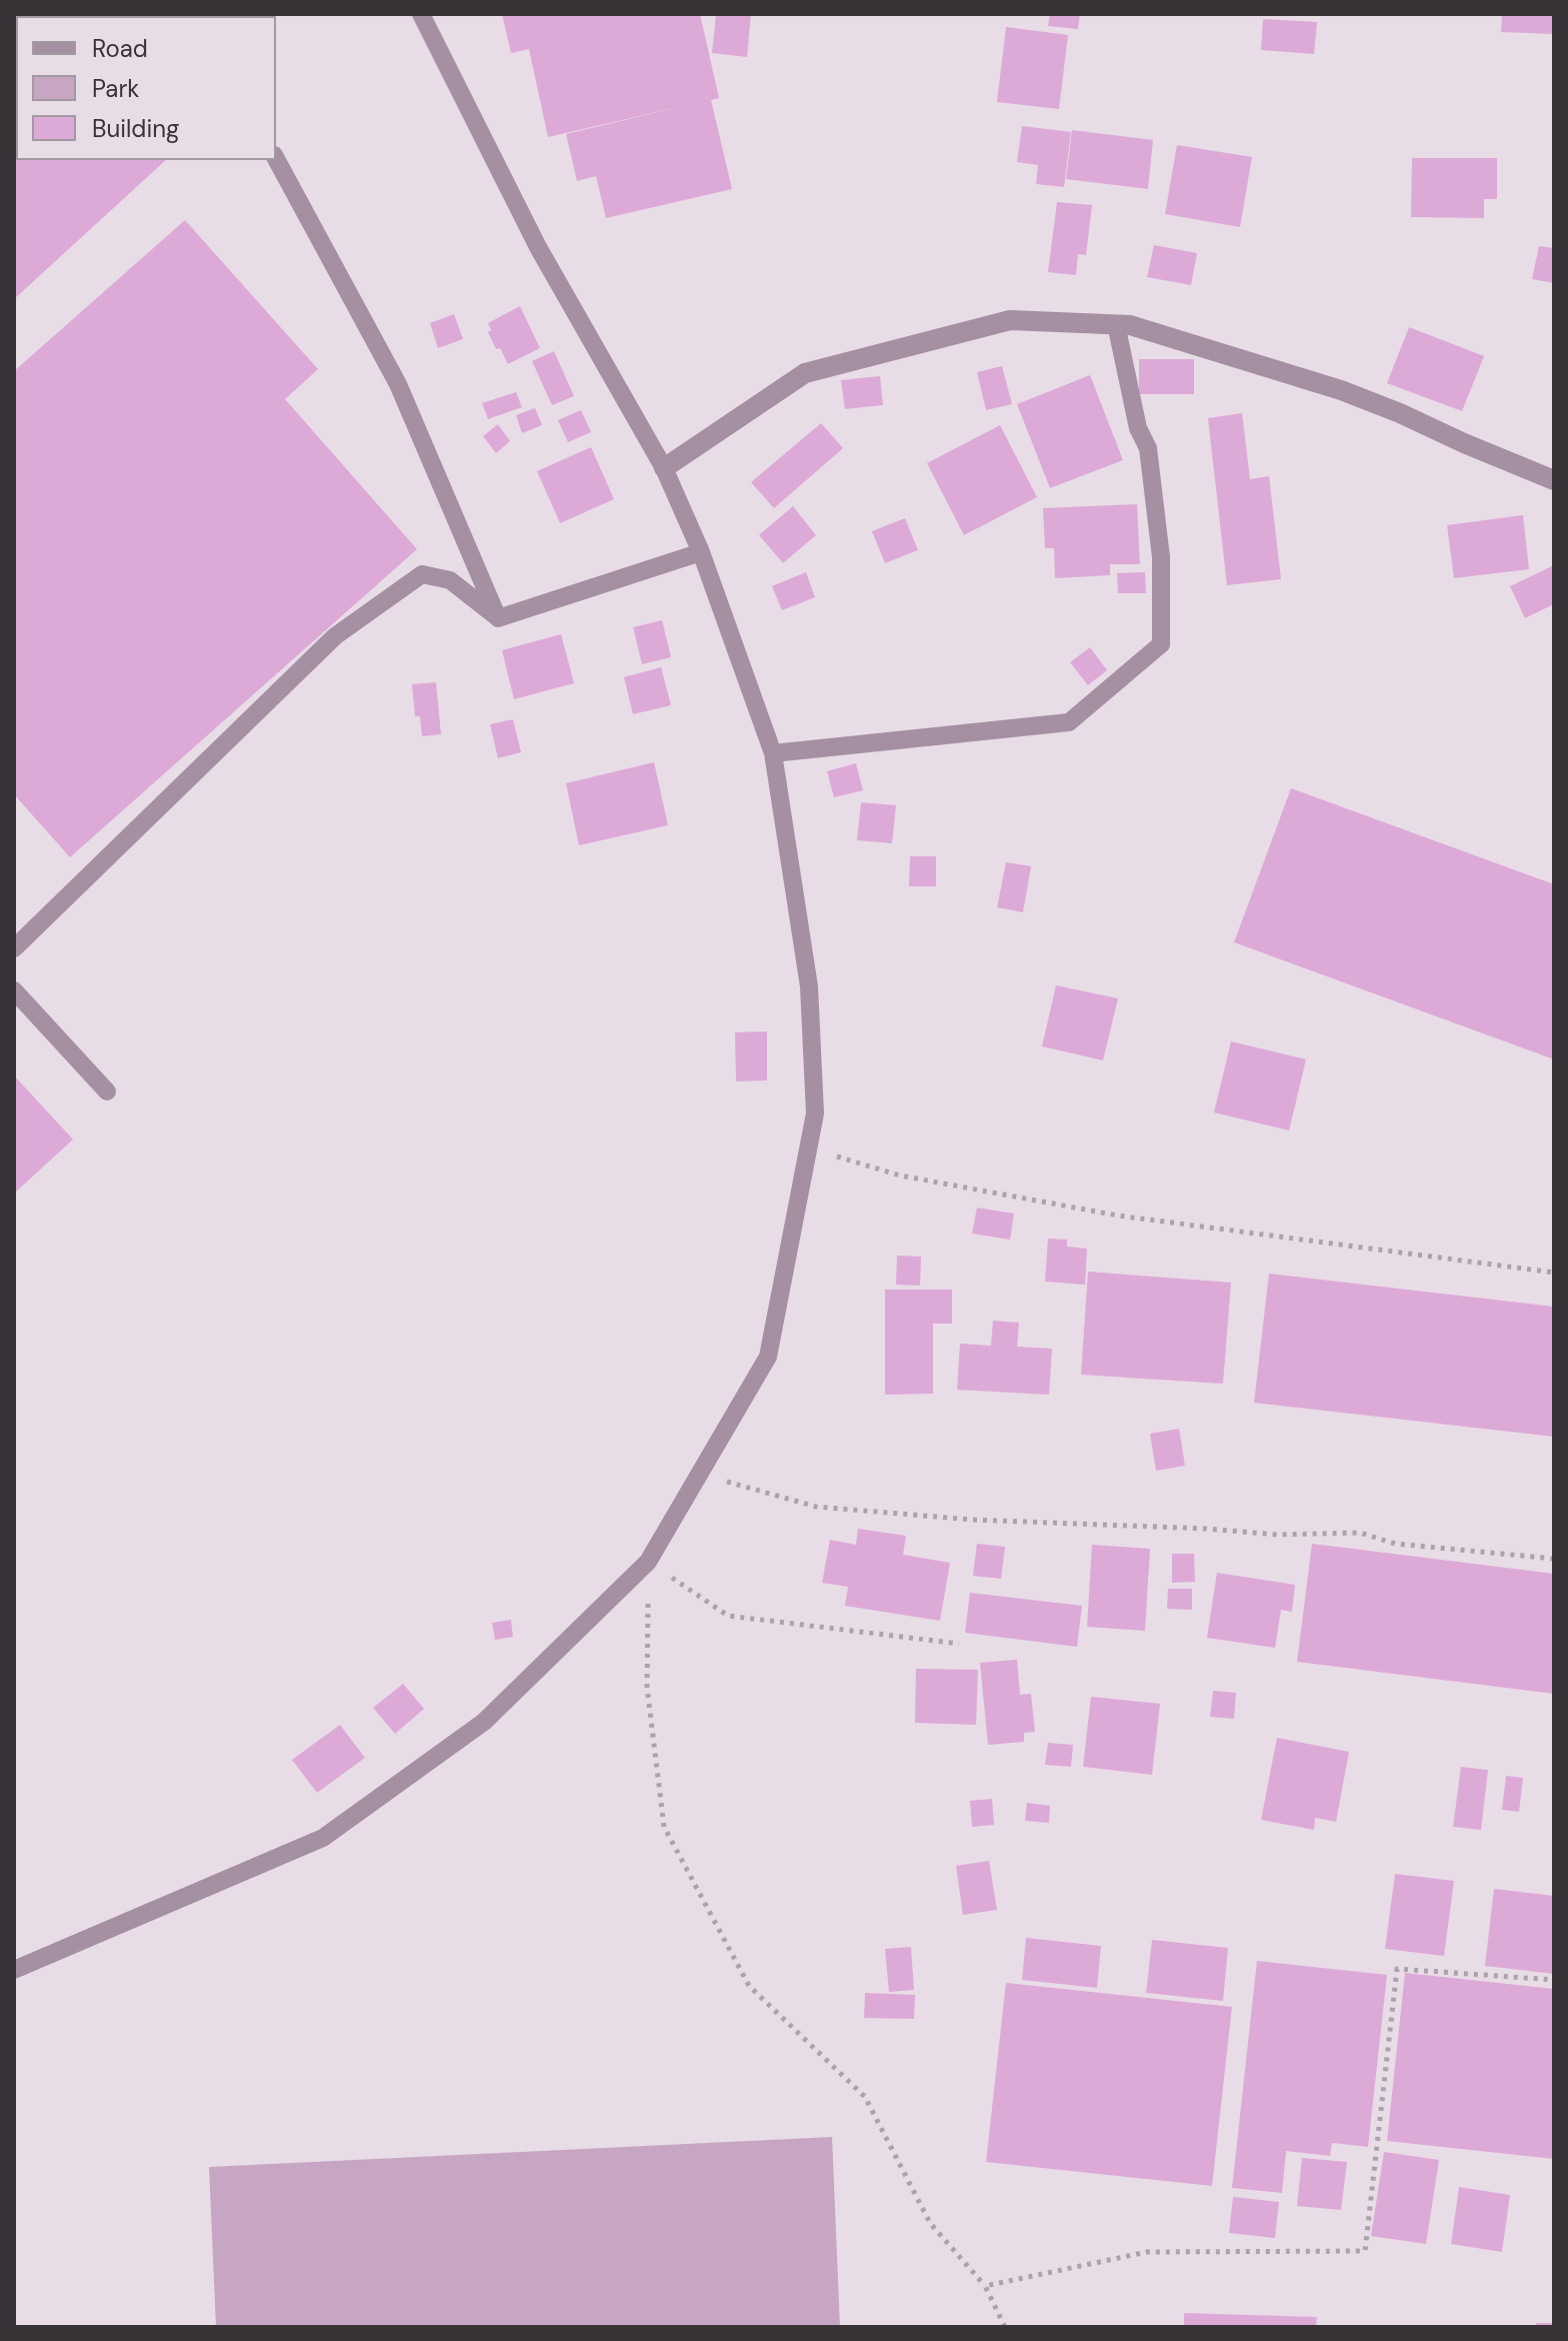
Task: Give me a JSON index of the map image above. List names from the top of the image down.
{
  "legend": ["Road", "Park", "Building"]
}
